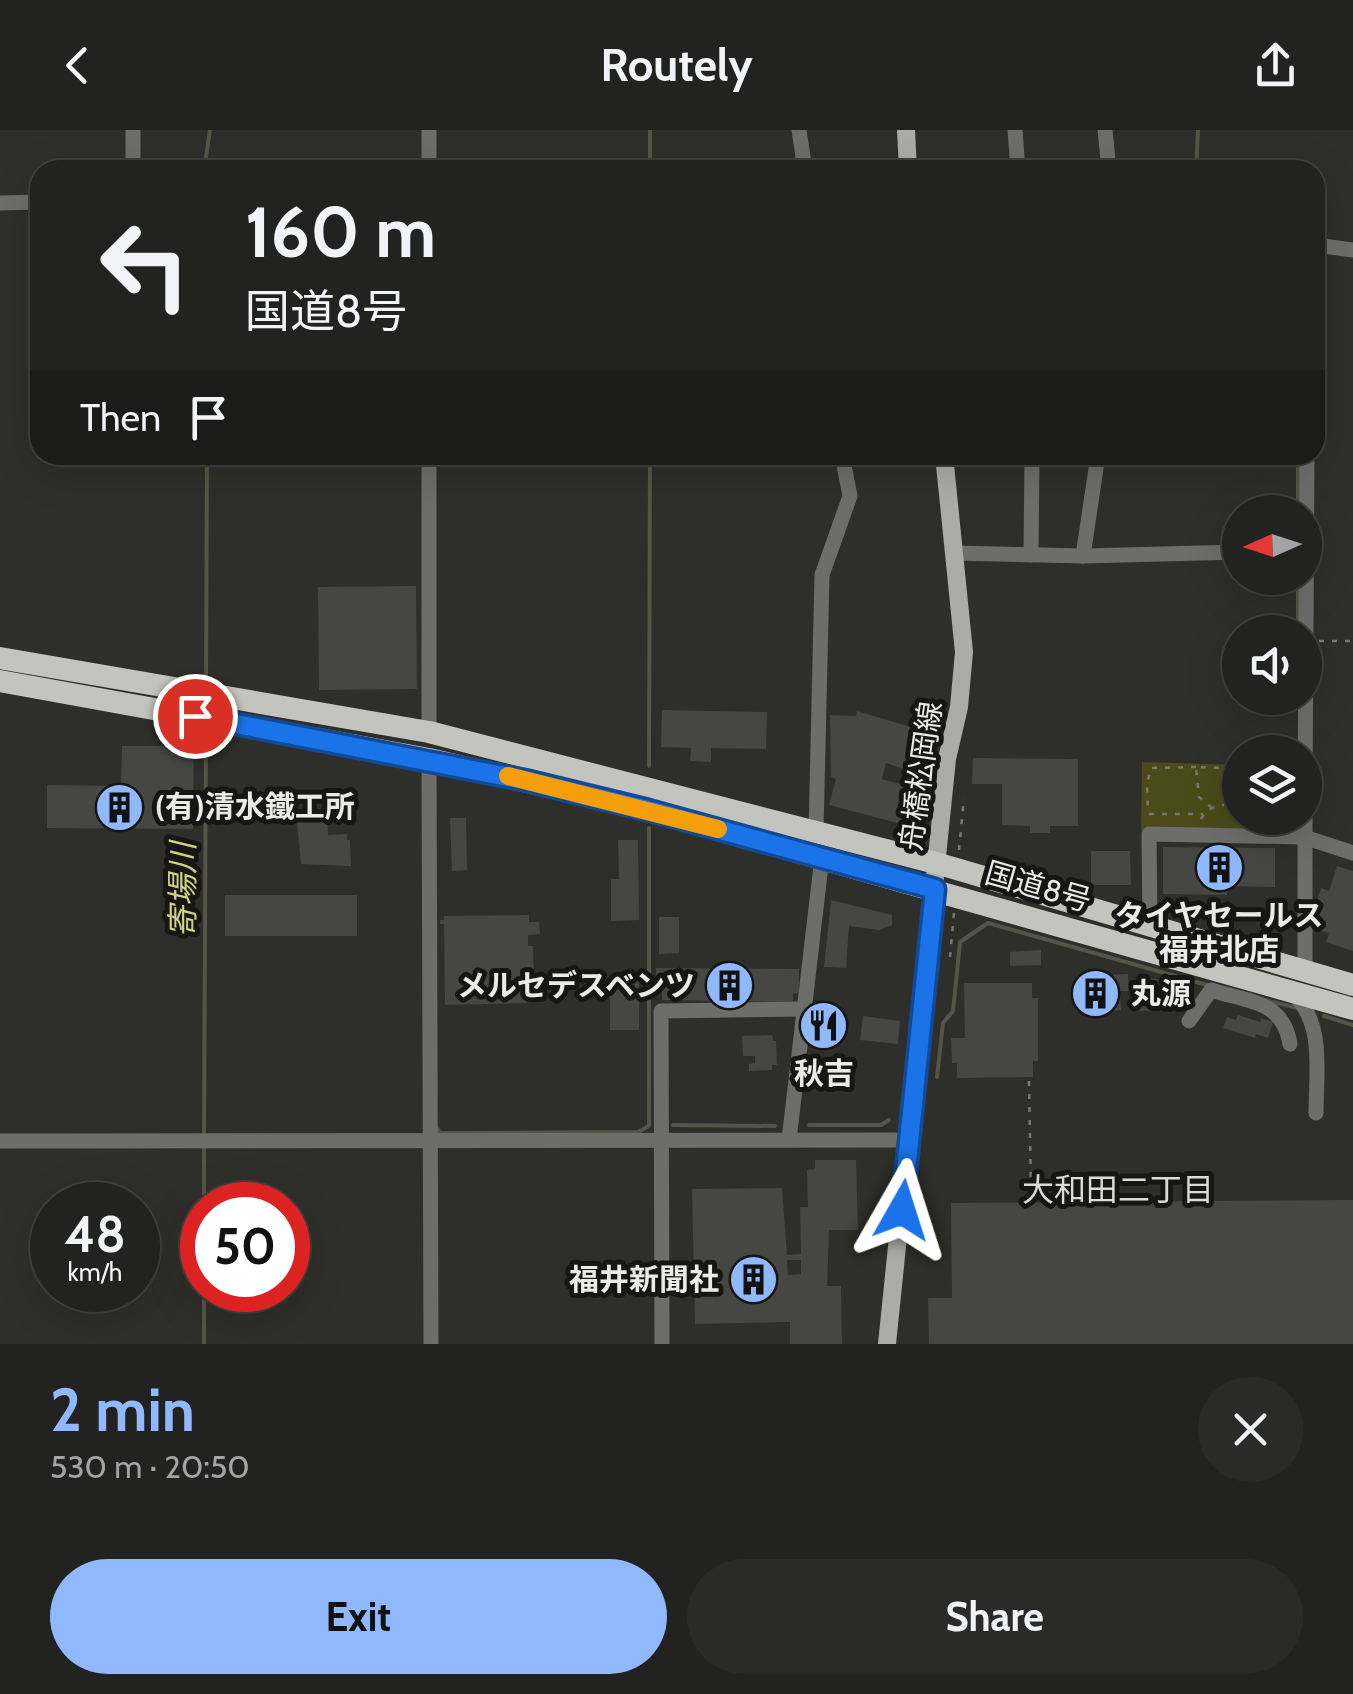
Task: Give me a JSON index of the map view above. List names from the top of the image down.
{
  "streets": {
    "highway": ["国道8号"],
    "main road": ["舟橋松岡線"]
  },
  "crossings": [
    ["舟橋松岡線", "国道8号"]
  ],
  "districts": ["大和田二丁目"],
  "water": ["寄場川"],
  "places": {
    "building": [
      "(有)清水鐵工所",
      "タイヤセールス 福井北店",
      "メルセデスベンツ",
      "丸源",
      "福井新聞社"
    ],
    "restaurant": ["秋吉"]
  },
  "north": "left",
  "page": {
    "header": "Routely",
    "turn": ["160 m", "国道8号"],
    "then": "Then",
    "speed": "48 km/h",
    "limit": "50",
    "heading": ["2 min", "530 m · 20:50"],
    "buttons": ["Exit", "Share"]
  }
}
